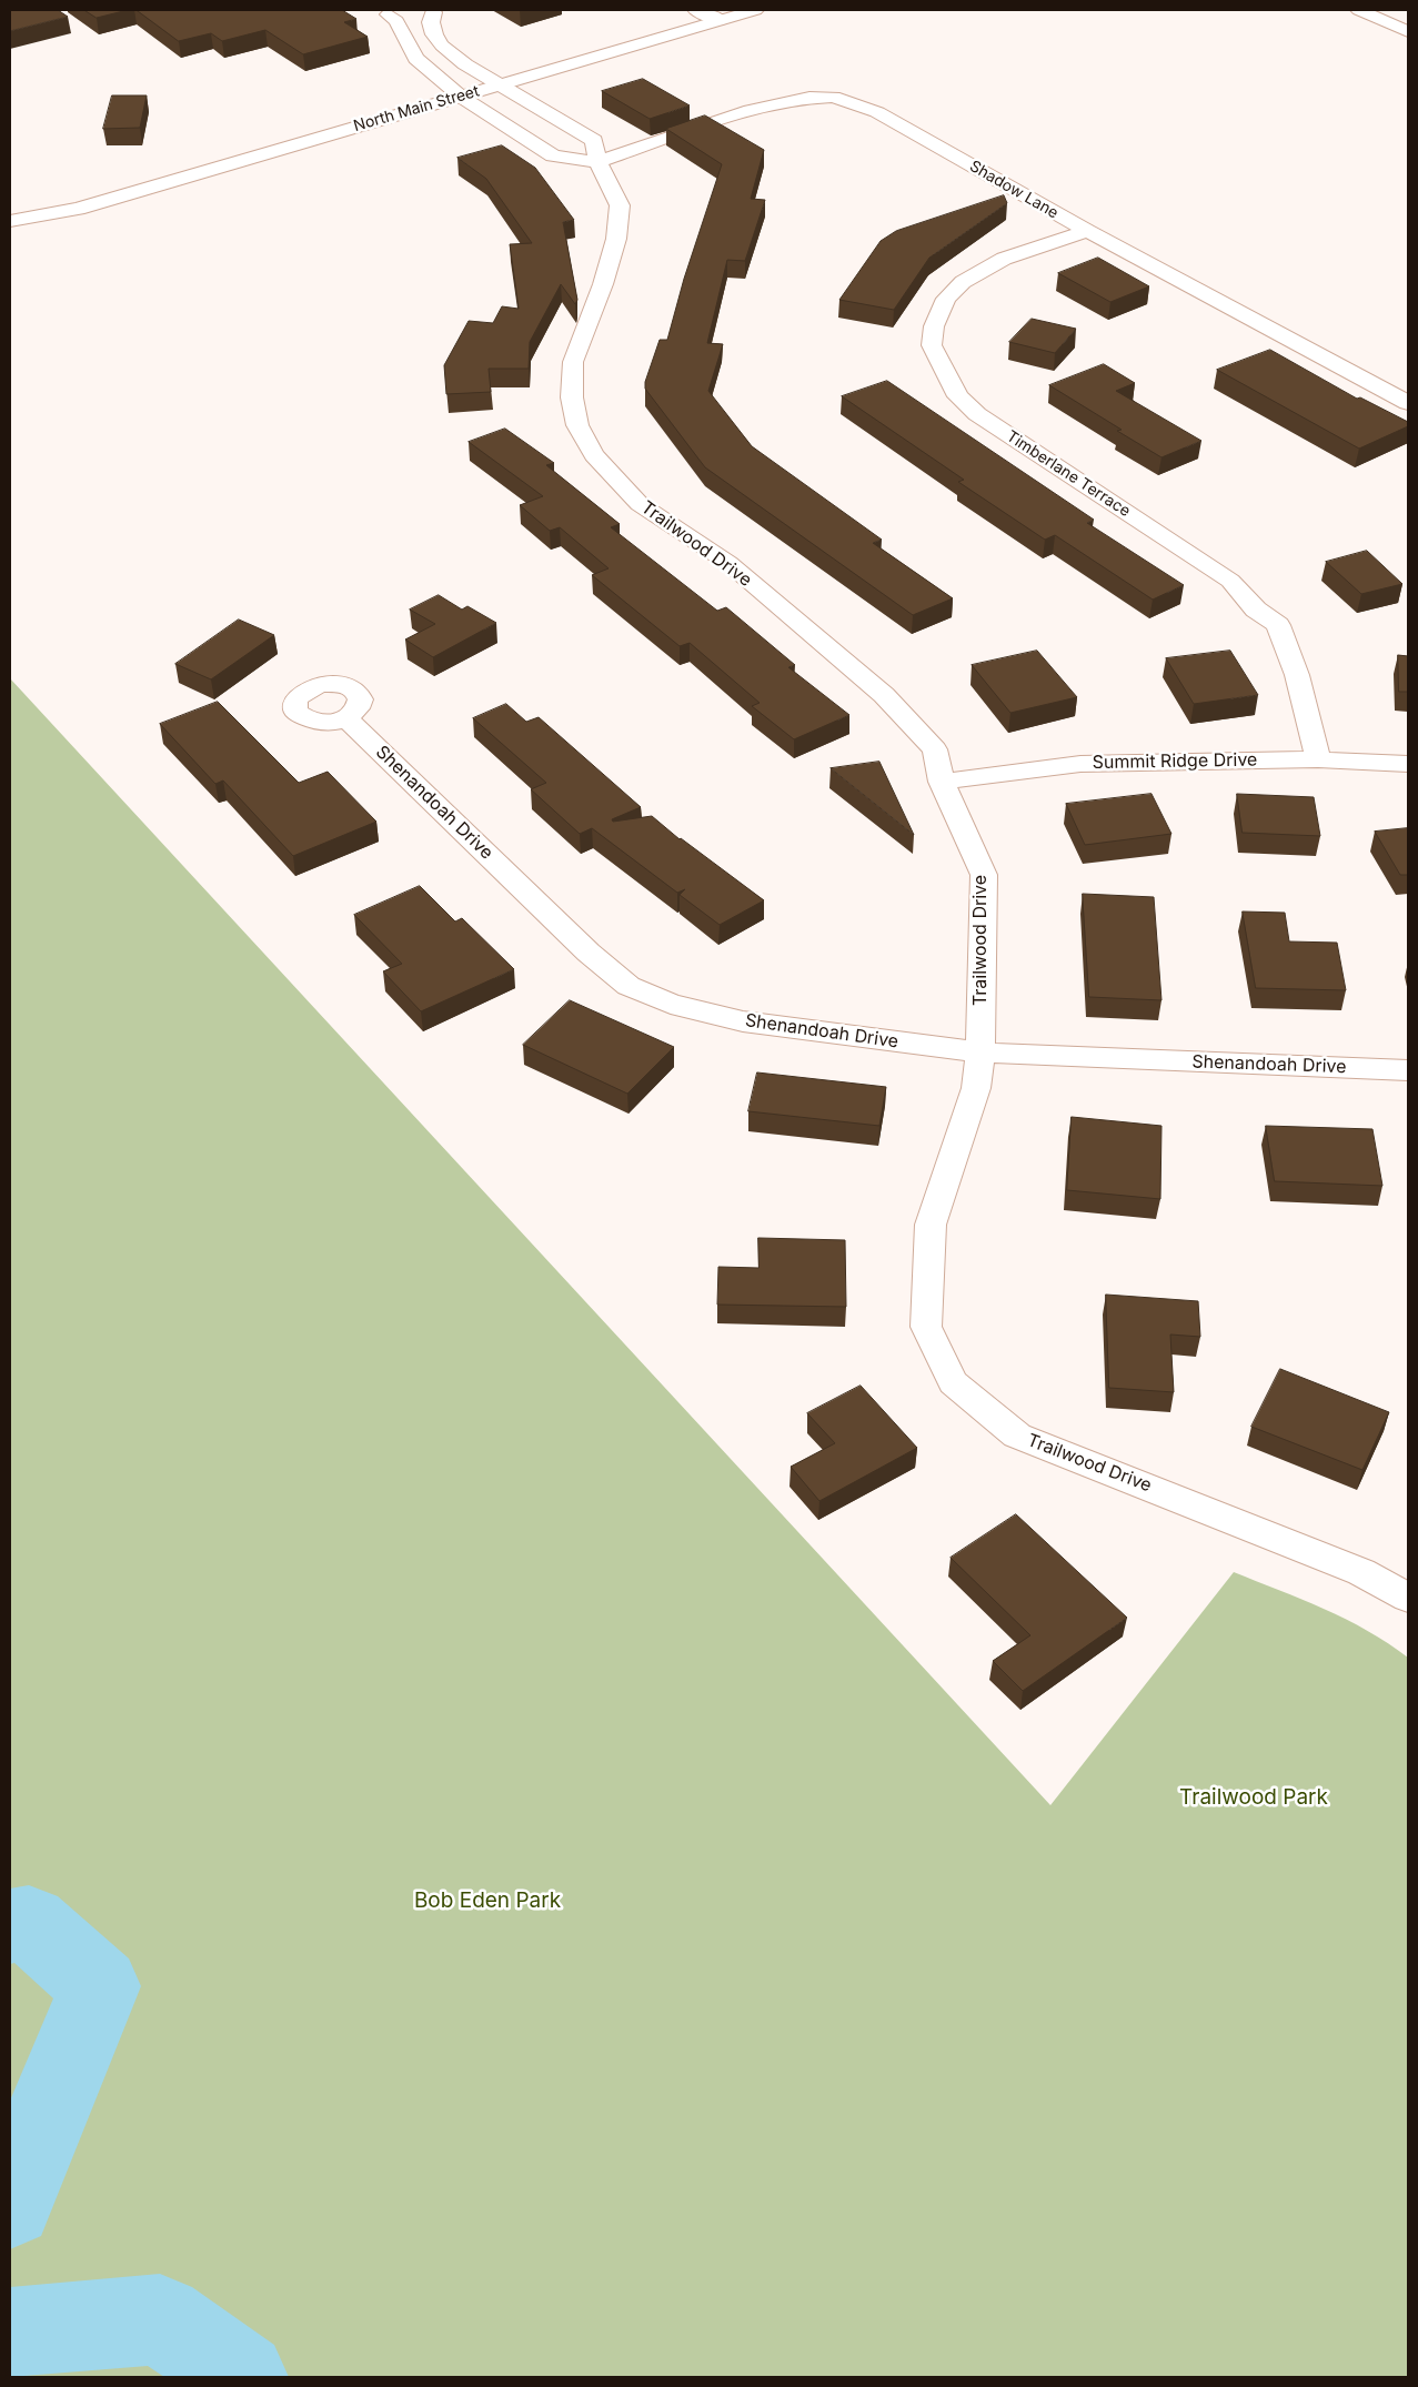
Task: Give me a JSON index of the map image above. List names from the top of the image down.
{
  "streets": {
    "street": [
      "North Main Street",
      "Shadow Lane",
      "Timberlane Terrace",
      "Trailwood Drive",
      "Summit Ridge Drive",
      "Shenandoah Drive"
    ]
  },
  "crossings": [
    ["North Main Street", "Trailwood Drive"],
    ["Shadow Lane", "Timberlane Terrace"],
    ["Shadow Lane", "Trailwood Drive"],
    ["Timberlane Terrace", "Summit Ridge Drive"],
    ["Trailwood Drive", "Summit Ridge Drive"],
    ["Trailwood Drive", "Shenandoah Drive"]
  ],
  "parks": ["Trailwood Park", "Bob Eden Park"]
}
